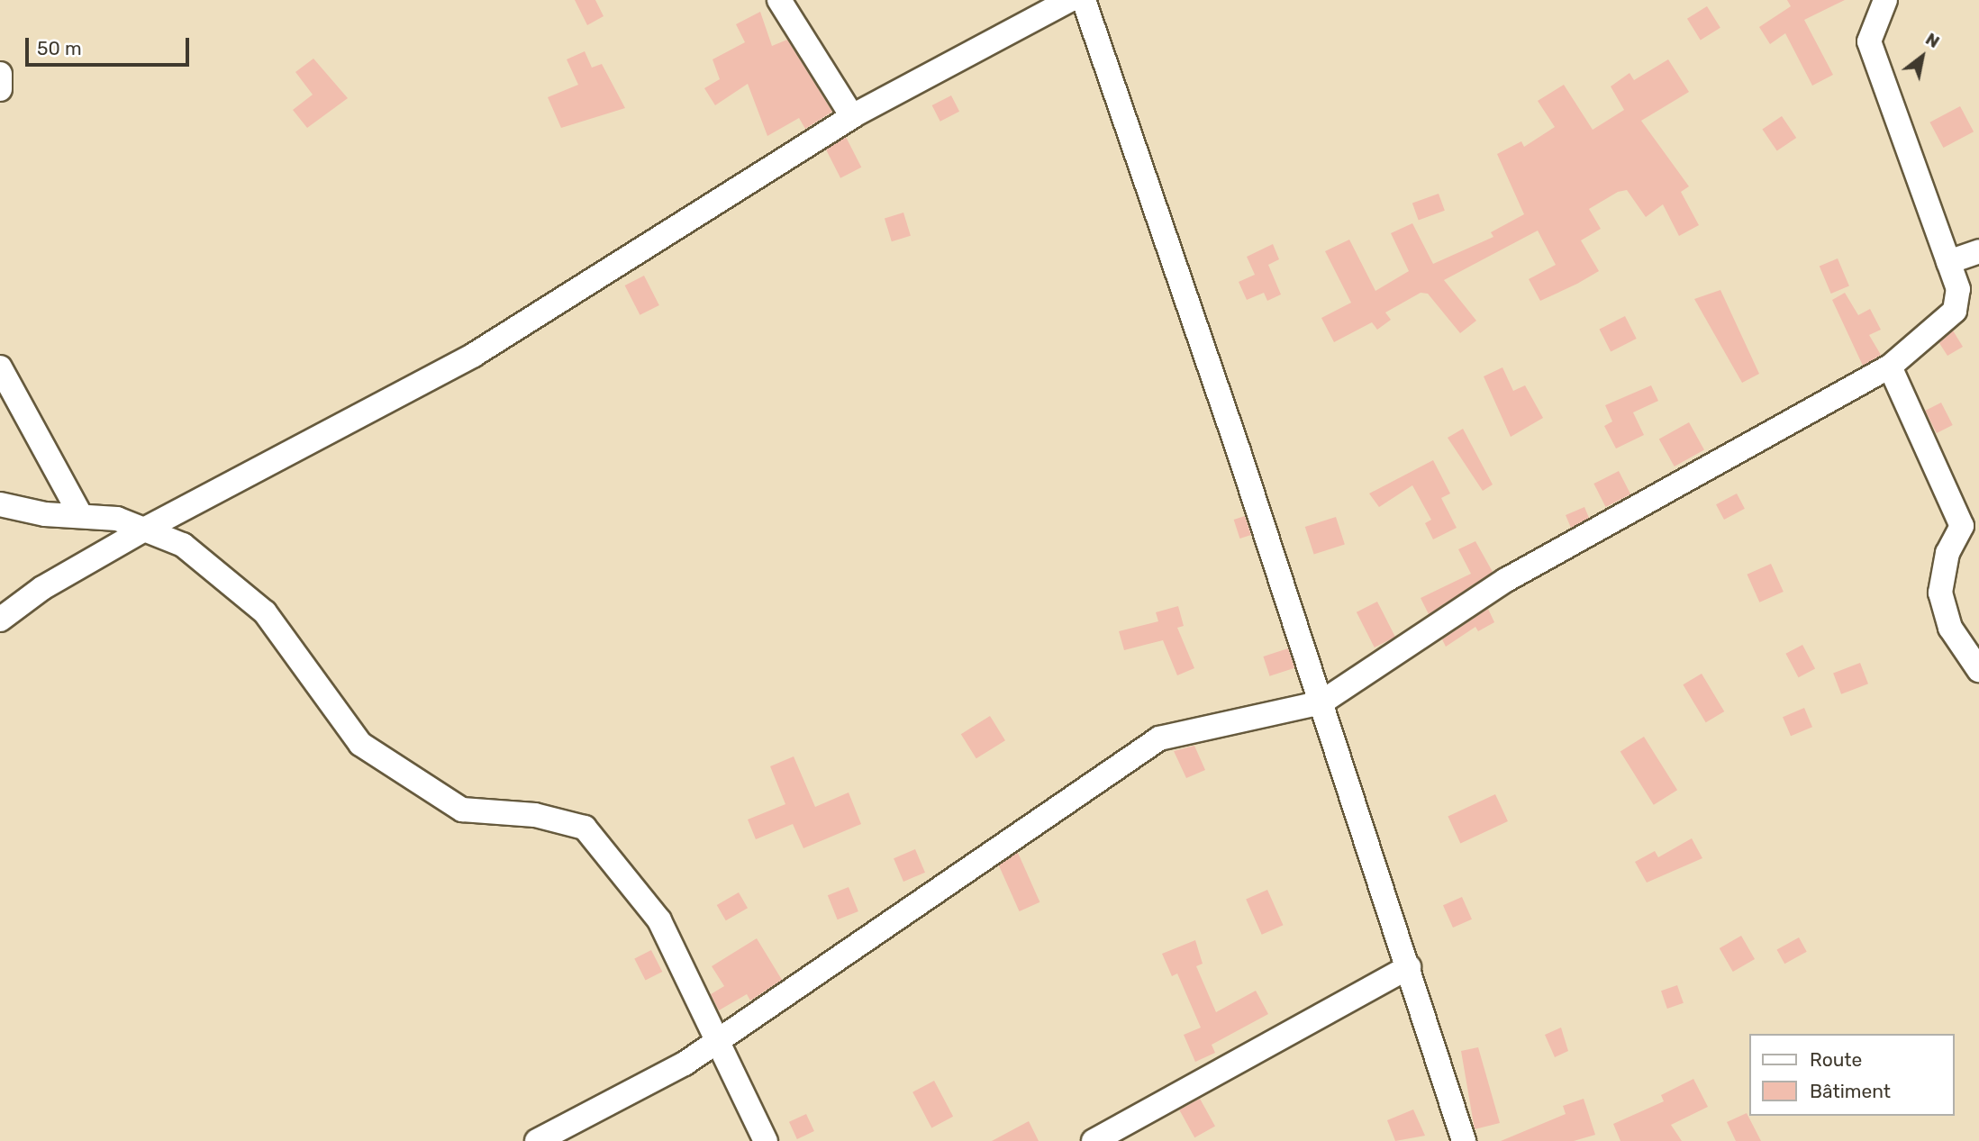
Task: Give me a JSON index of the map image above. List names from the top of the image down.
{
  "legend": ["Route", "Bâtiment"],
  "scale_bar": "50 m",
  "north": "top right"
}
